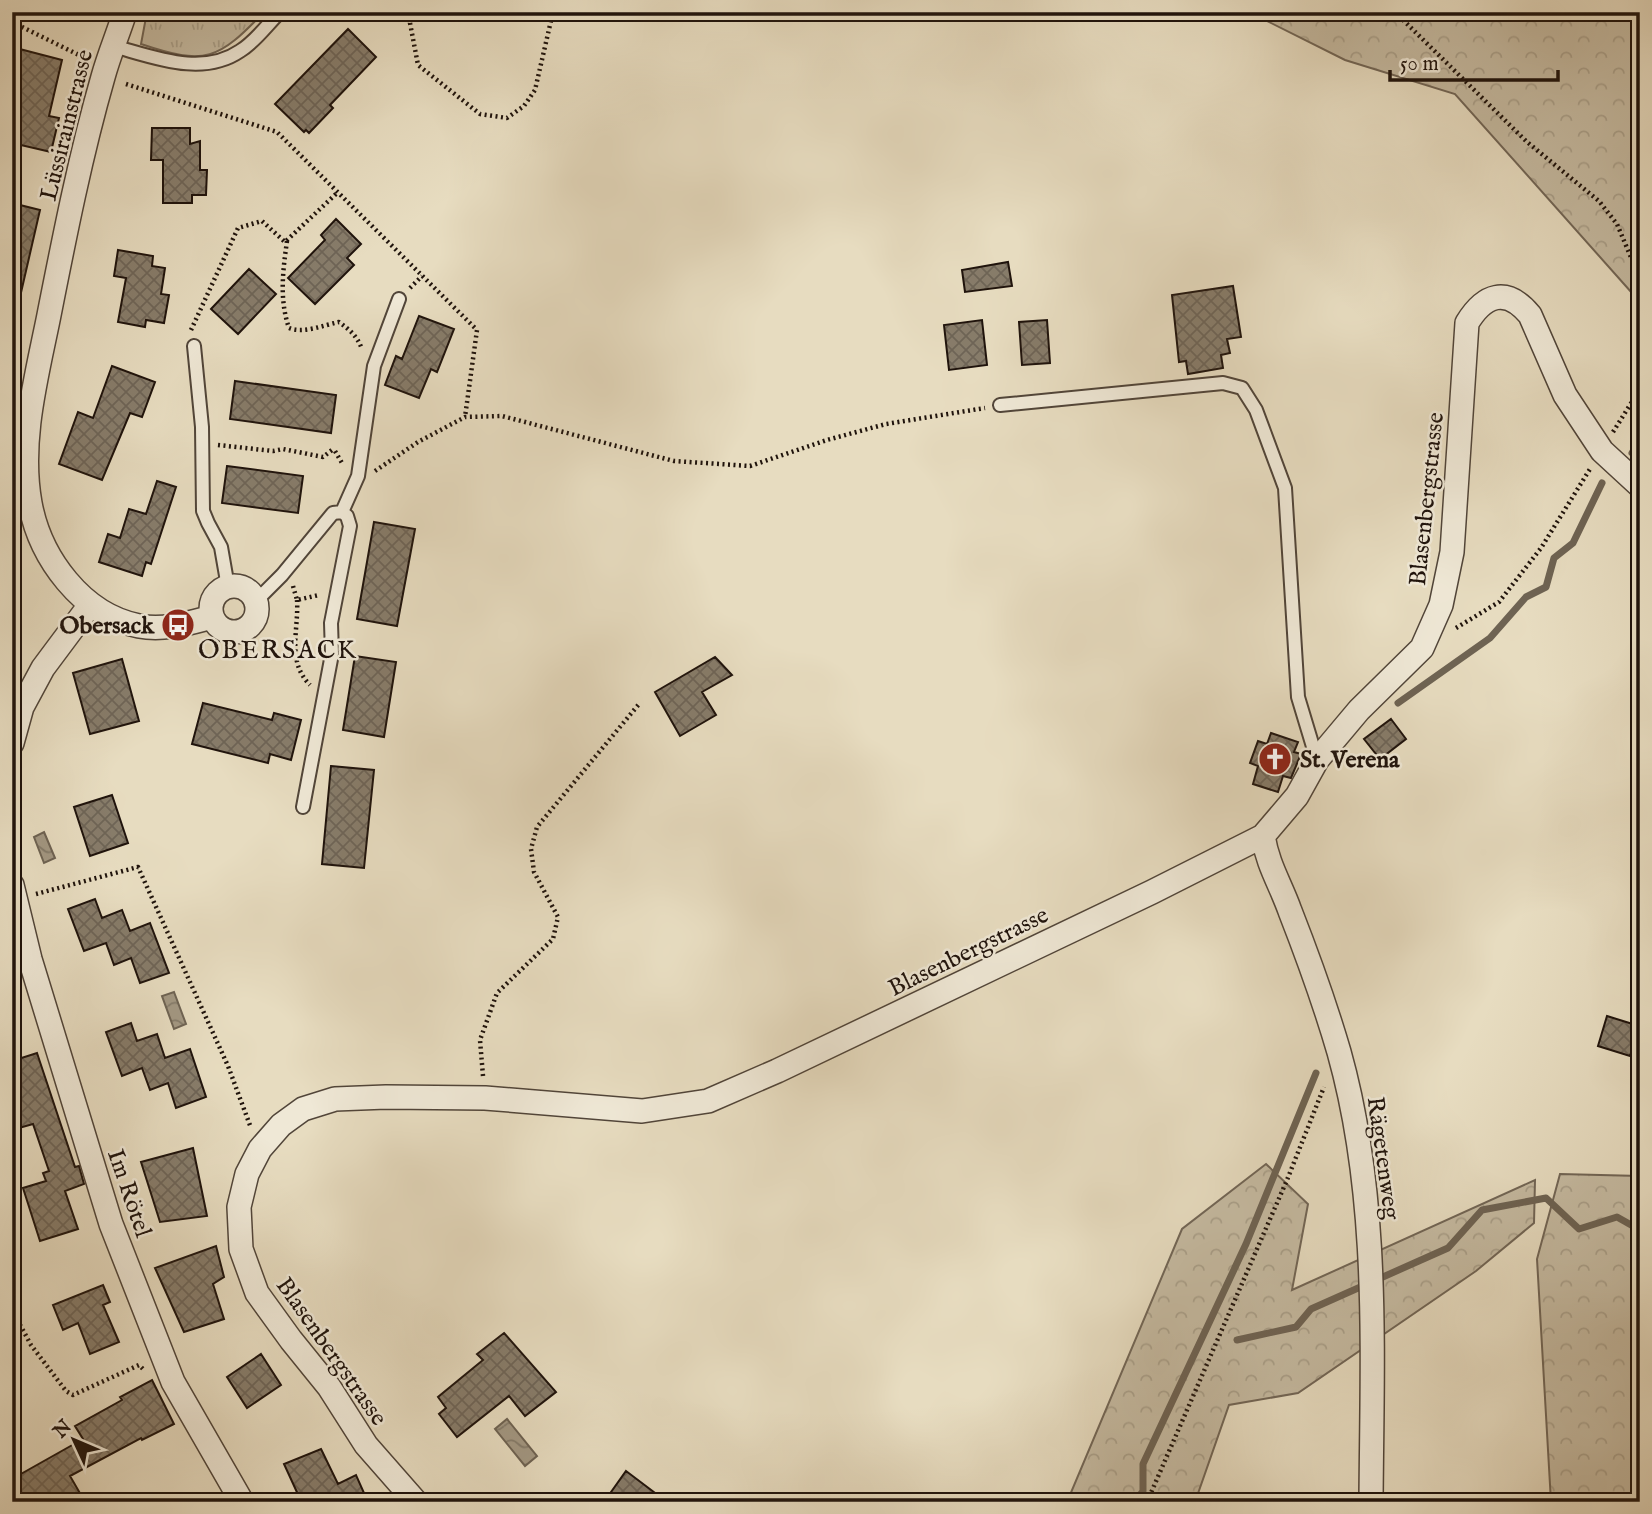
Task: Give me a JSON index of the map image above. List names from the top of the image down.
{
  "streets": {
    "street": [
      "Lüssirainstrasse",
      "Blasenbergstrasse",
      "Rägetenweg",
      "Im Rötel"
    ]
  },
  "crossings": [
    ["Blasenbergstrasse", "Rägetenweg"]
  ],
  "districts": ["OBERSACK"],
  "places": {
    "bus stop": ["Obersack"],
    "church": ["St. Verena"]
  },
  "scale_bar": "50 m",
  "north": "top left"
}
